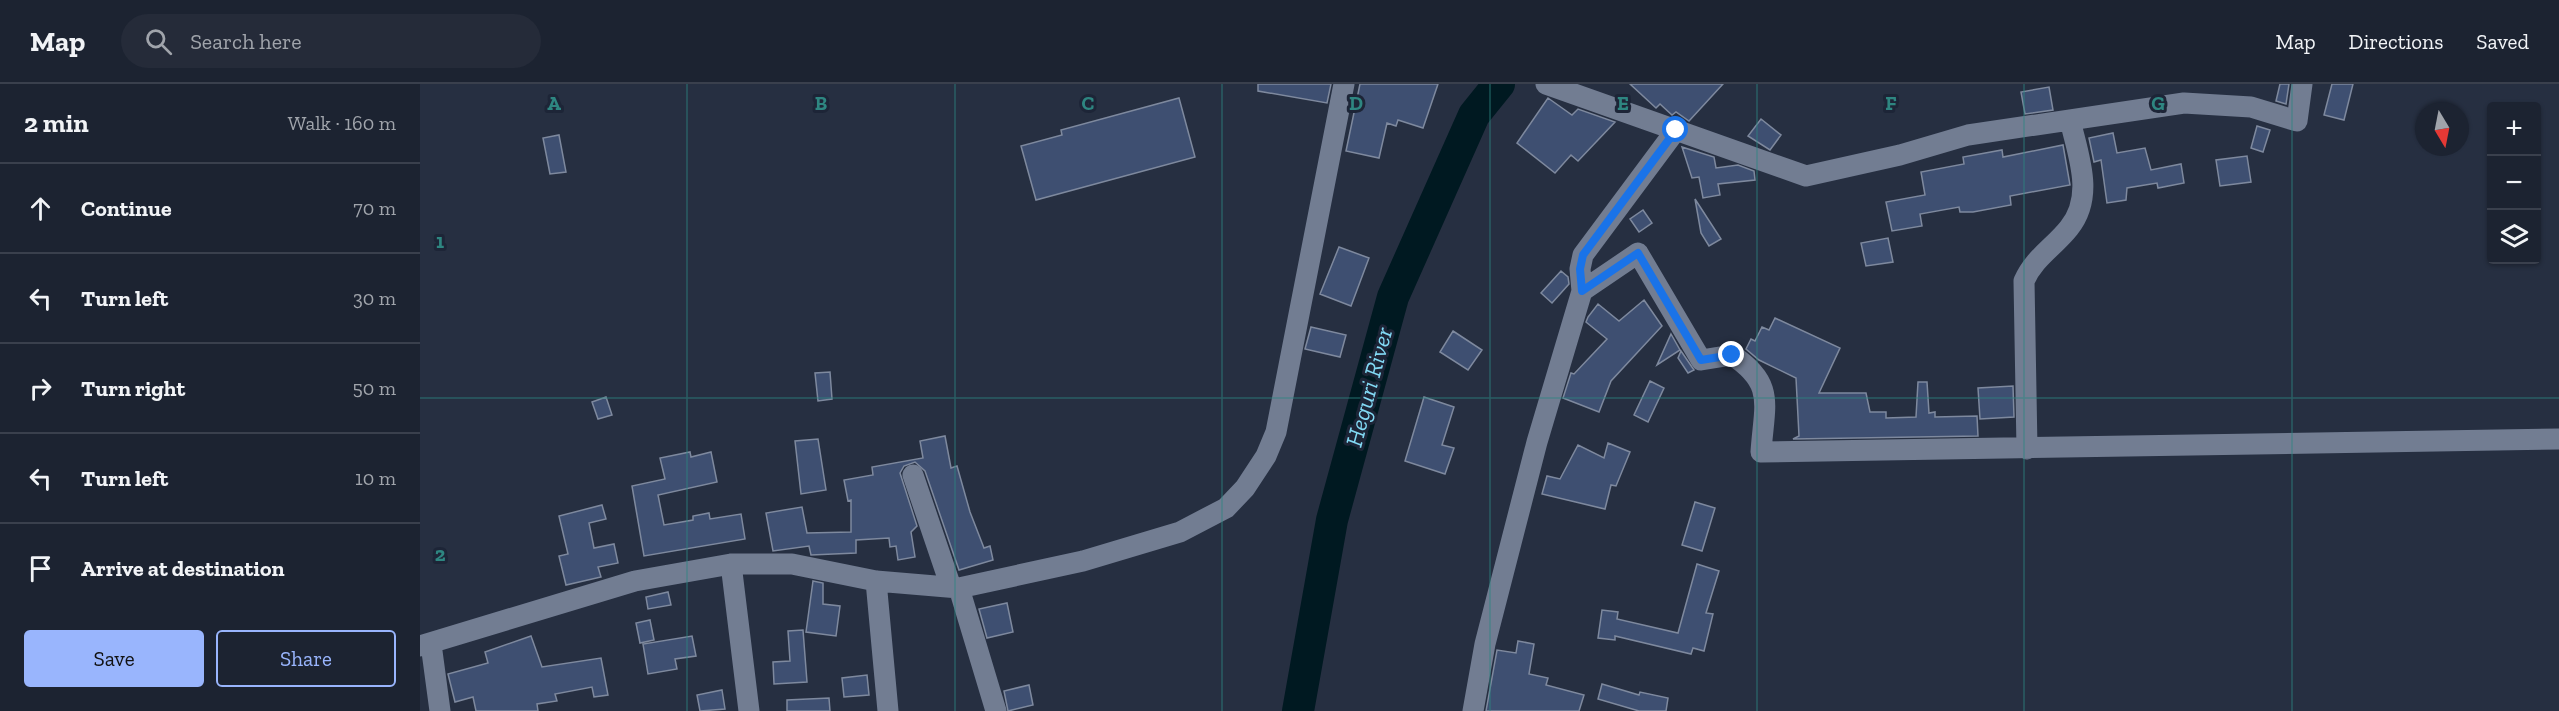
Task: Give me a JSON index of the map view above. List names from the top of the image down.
{
  "water": ["Heguri River"],
  "north": "bottom",
  "page": {
    "header": "Map",
    "search": "Search here",
    "nav": ["Map", "Directions", "Saved"],
    "heading": ["2 min", "Walk · 160 m"],
    "map_buttons": ["+", "−"],
    "list": [
      ["Continue", "70 m"],
      ["Turn left", "30 m"],
      ["Turn right", "50 m"],
      ["Turn left", "10 m"],
      "Arrive at destination"
    ],
    "buttons": ["Save", "Share"]
  },
  "grid": {
    "columns": [
      "A",
      "B",
      "C",
      "D",
      "E",
      "F",
      "G"
    ],
    "rows": ["1", "2"]
  }
}
